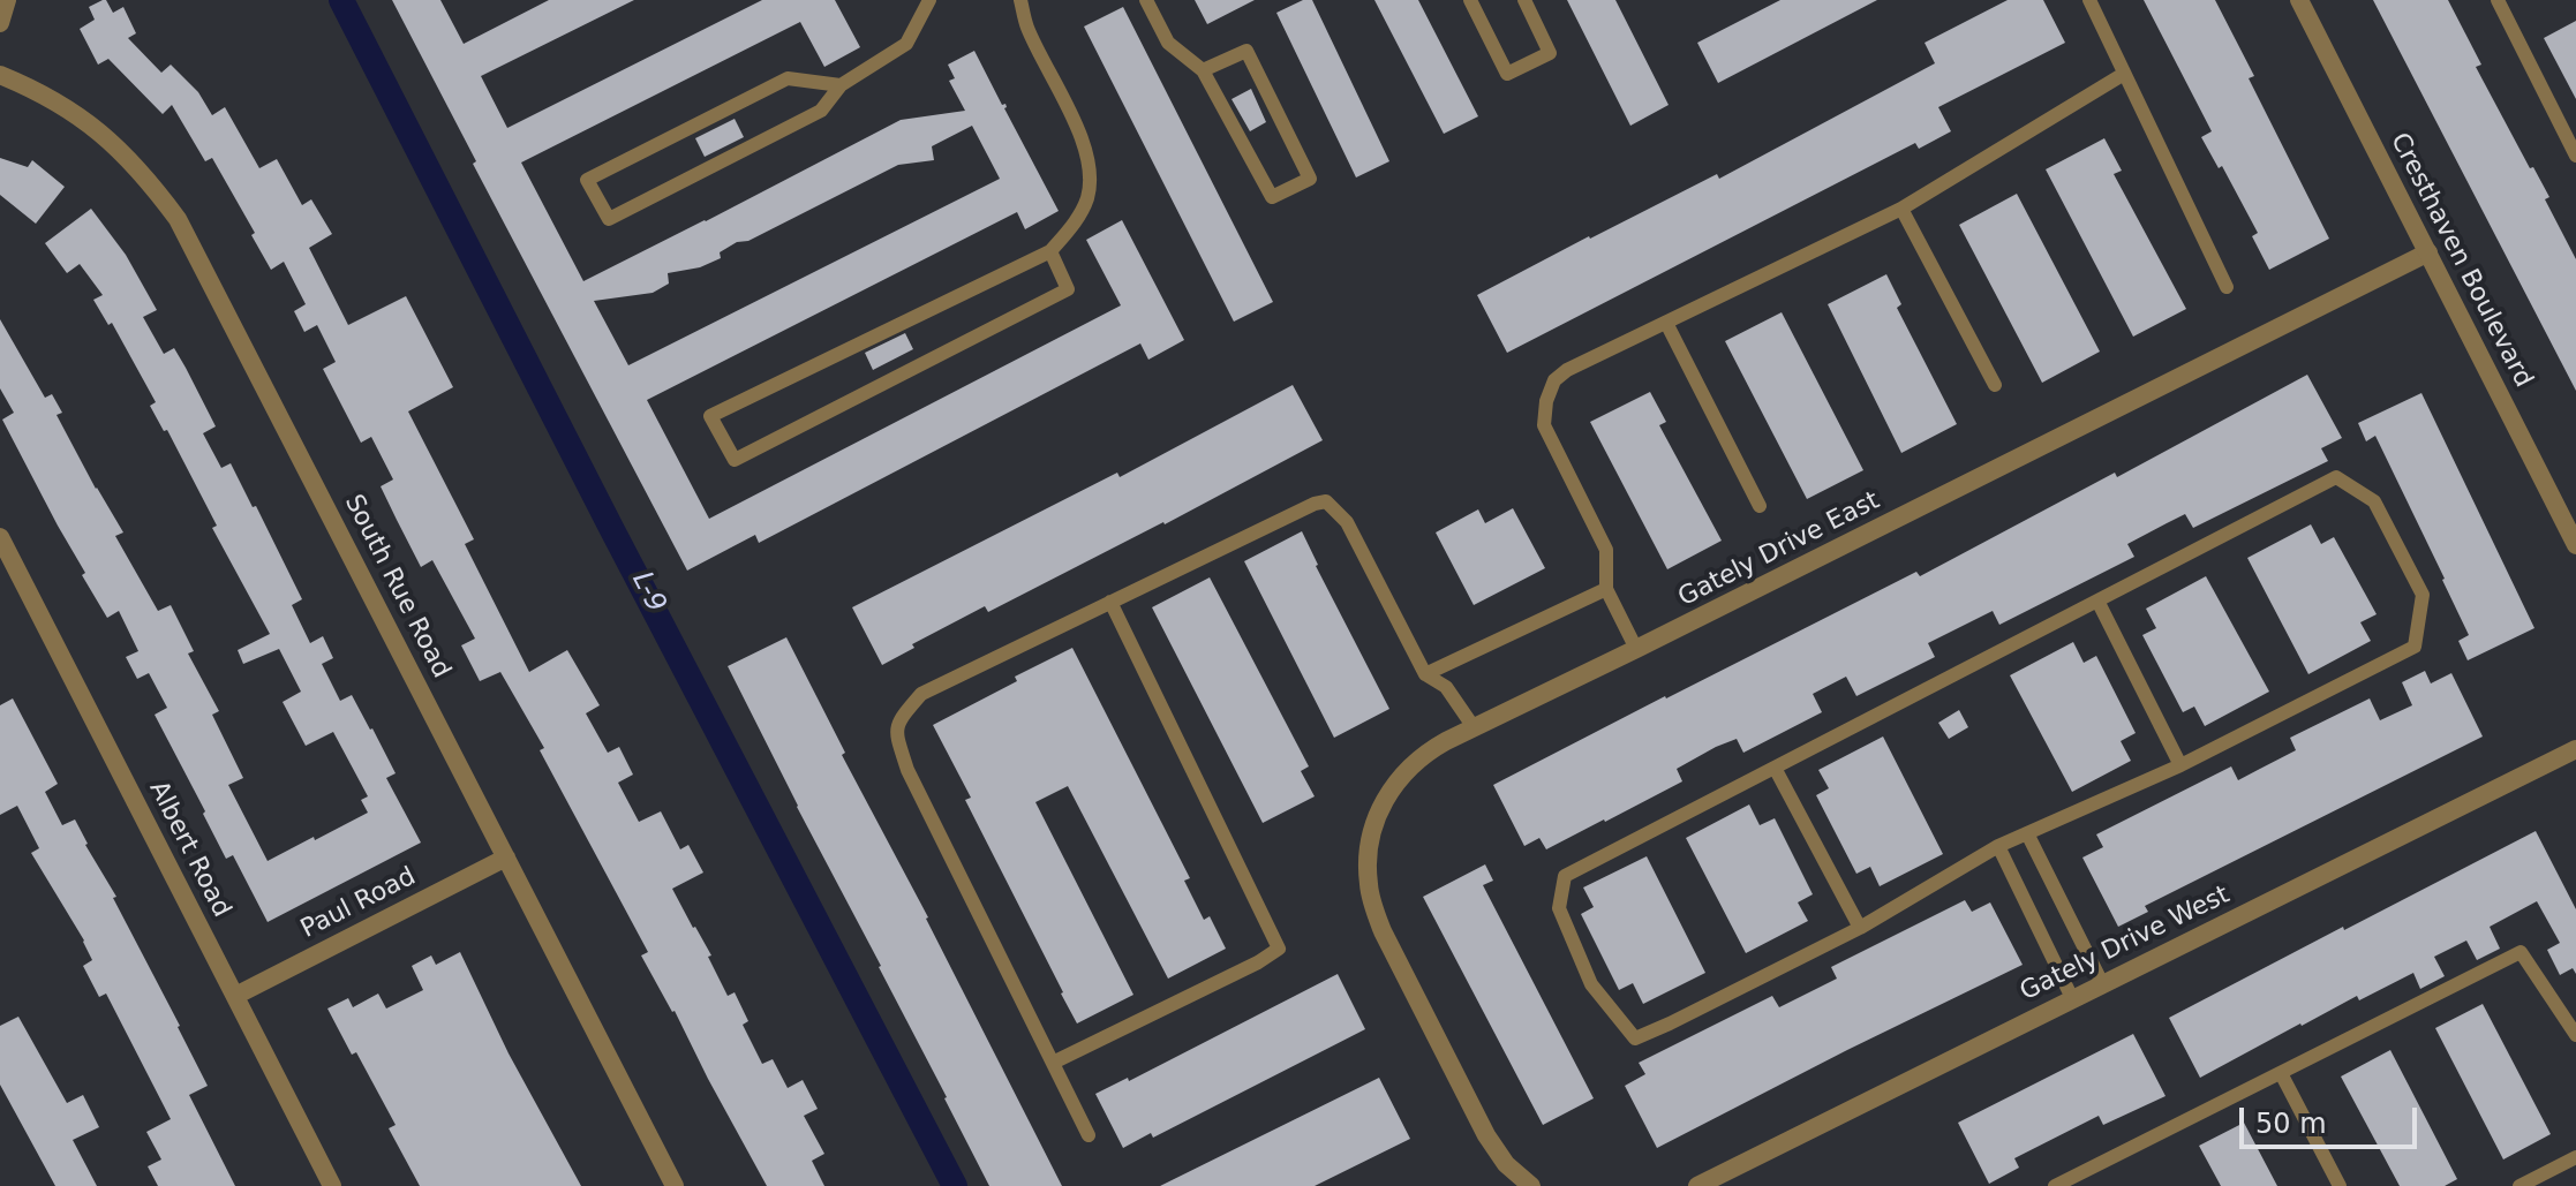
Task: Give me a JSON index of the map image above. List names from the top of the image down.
{
  "streets": {
    "street": [
      "Cresthaven Boulevard",
      "Gately Drive East",
      "South Rue Road",
      "Albert Road",
      "Paul Road",
      "Gately Drive West"
    ]
  },
  "crossings": [
    ["Cresthaven Boulevard", "Gately Drive East"],
    ["South Rue Road", "Paul Road"],
    ["Albert Road", "Paul Road"]
  ],
  "water": ["L-9"],
  "scale_bar": "50 m"
}
